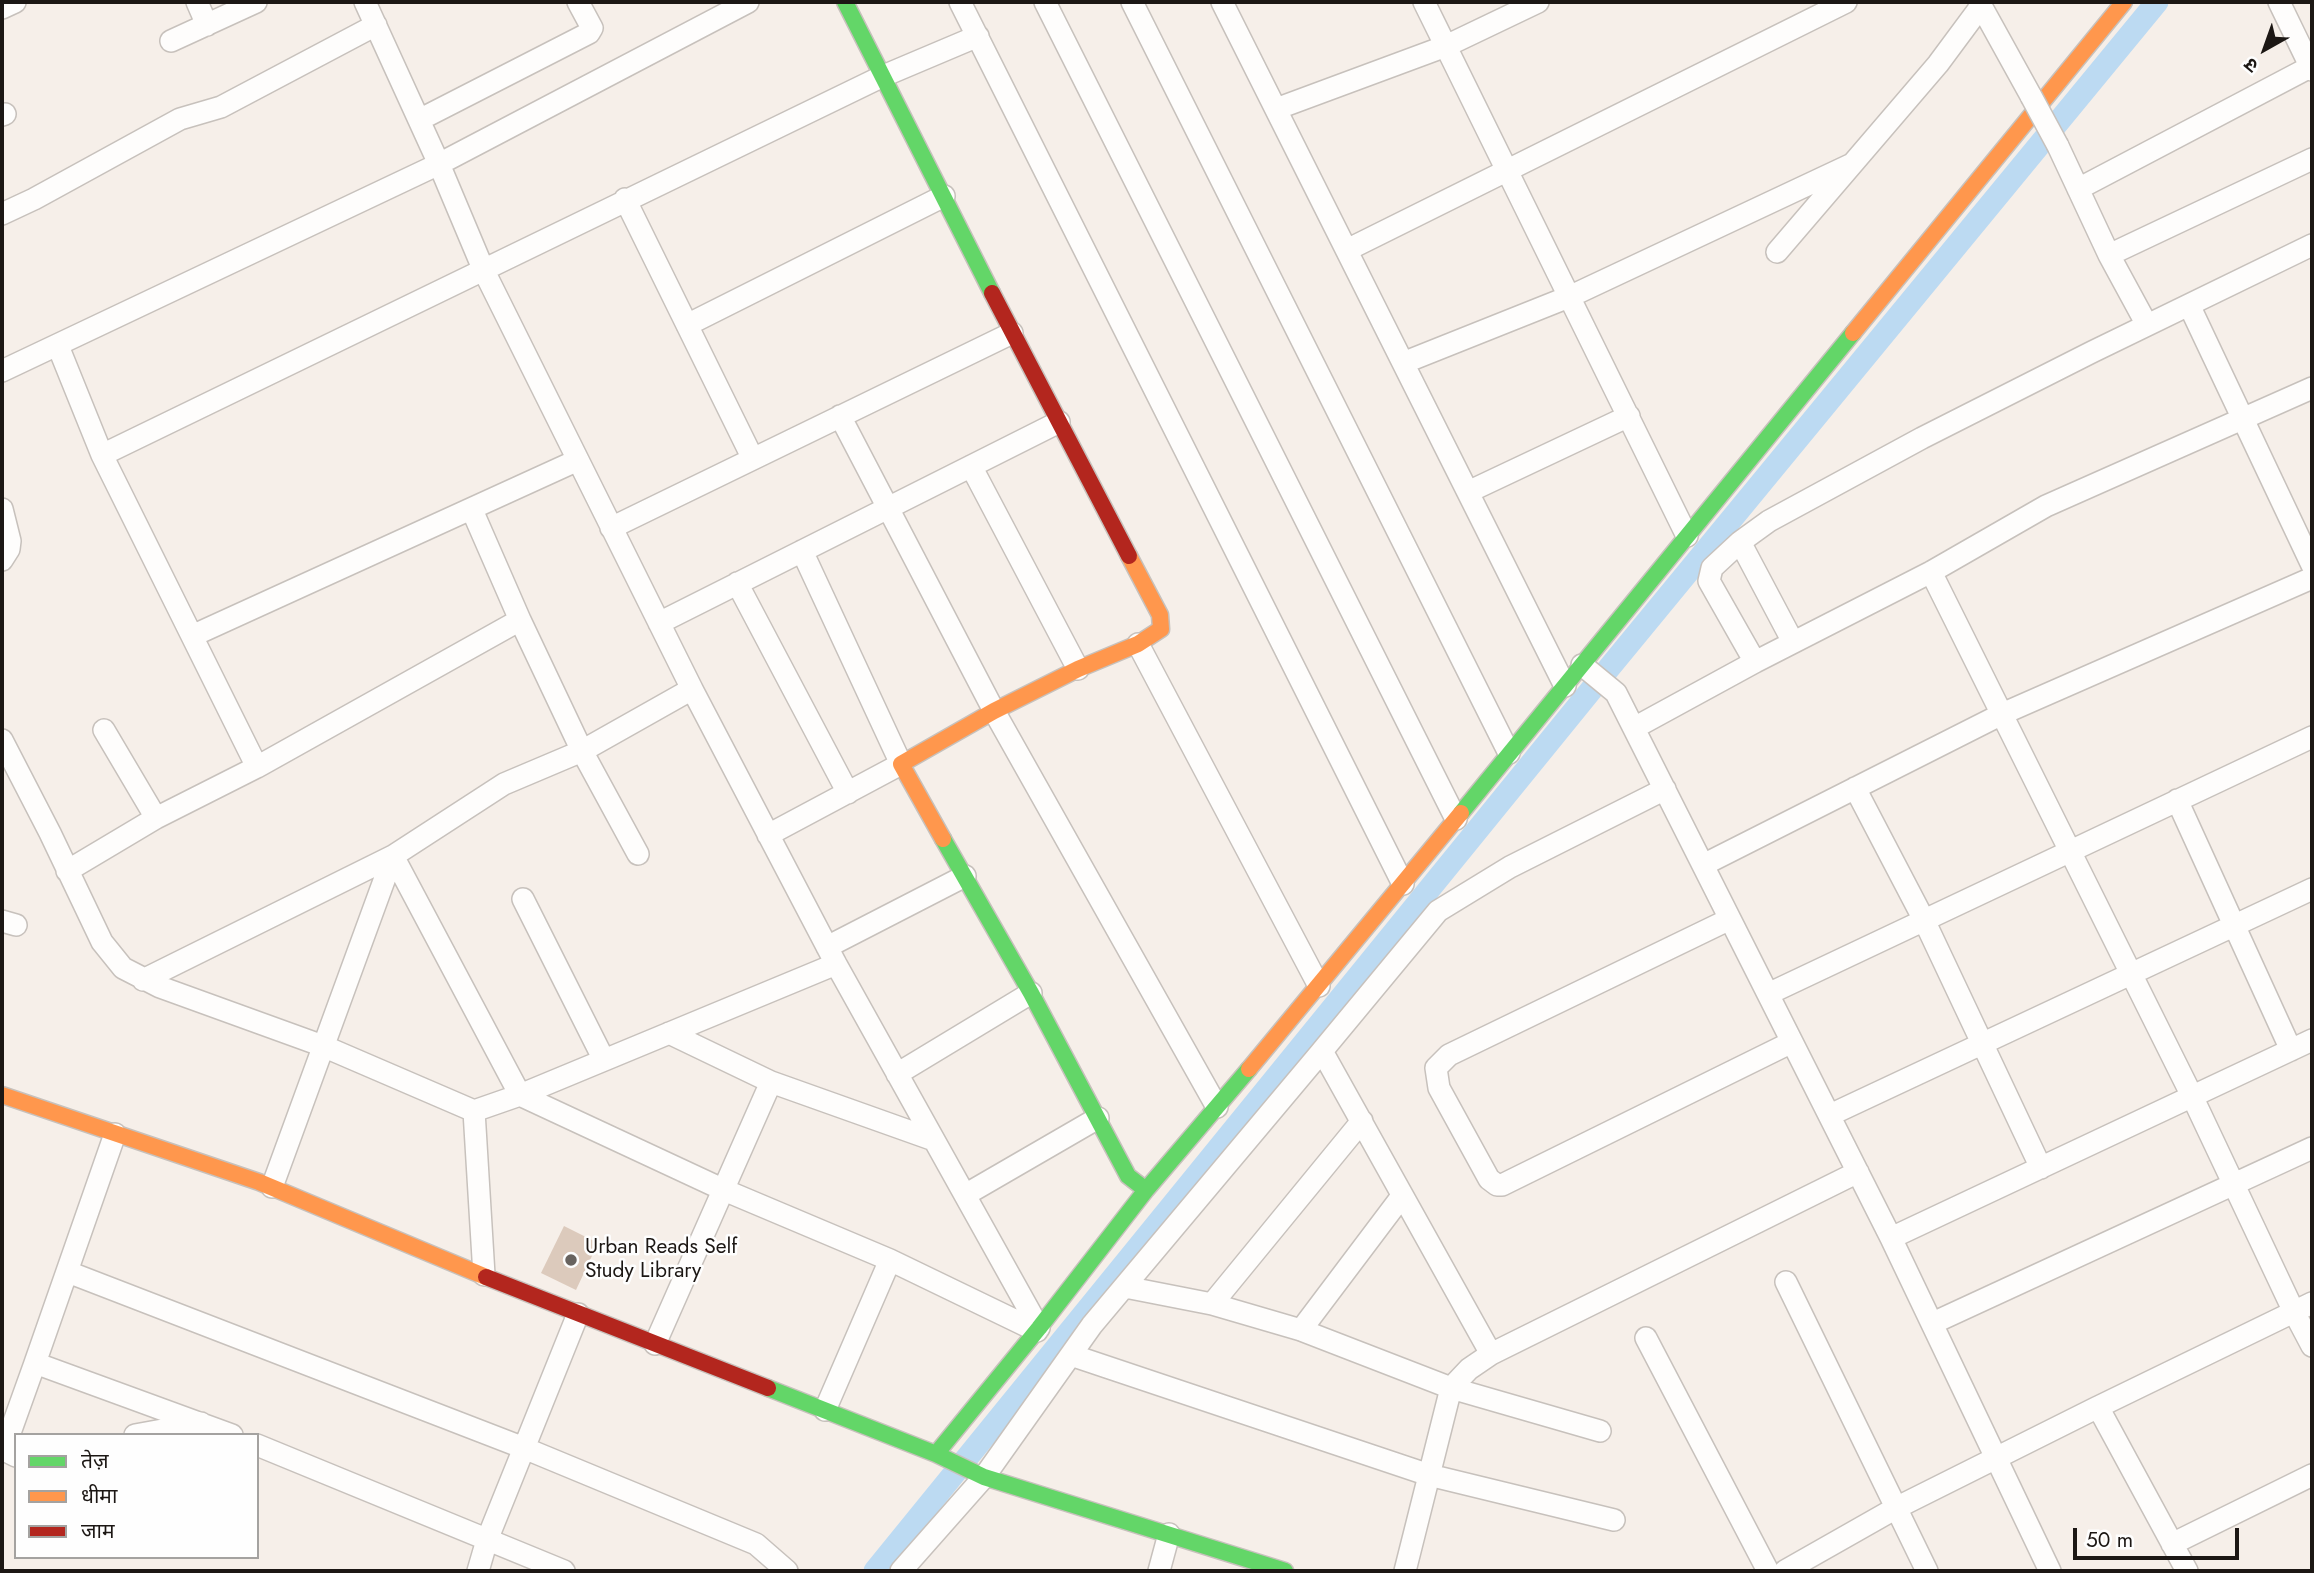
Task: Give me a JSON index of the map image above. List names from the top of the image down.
{
  "places": ["Urban Reads Self Study Library"],
  "legend": ["तेज़", "धीमा", "जाम"],
  "scale_bar": "50 m",
  "north": "bottom left"
}
